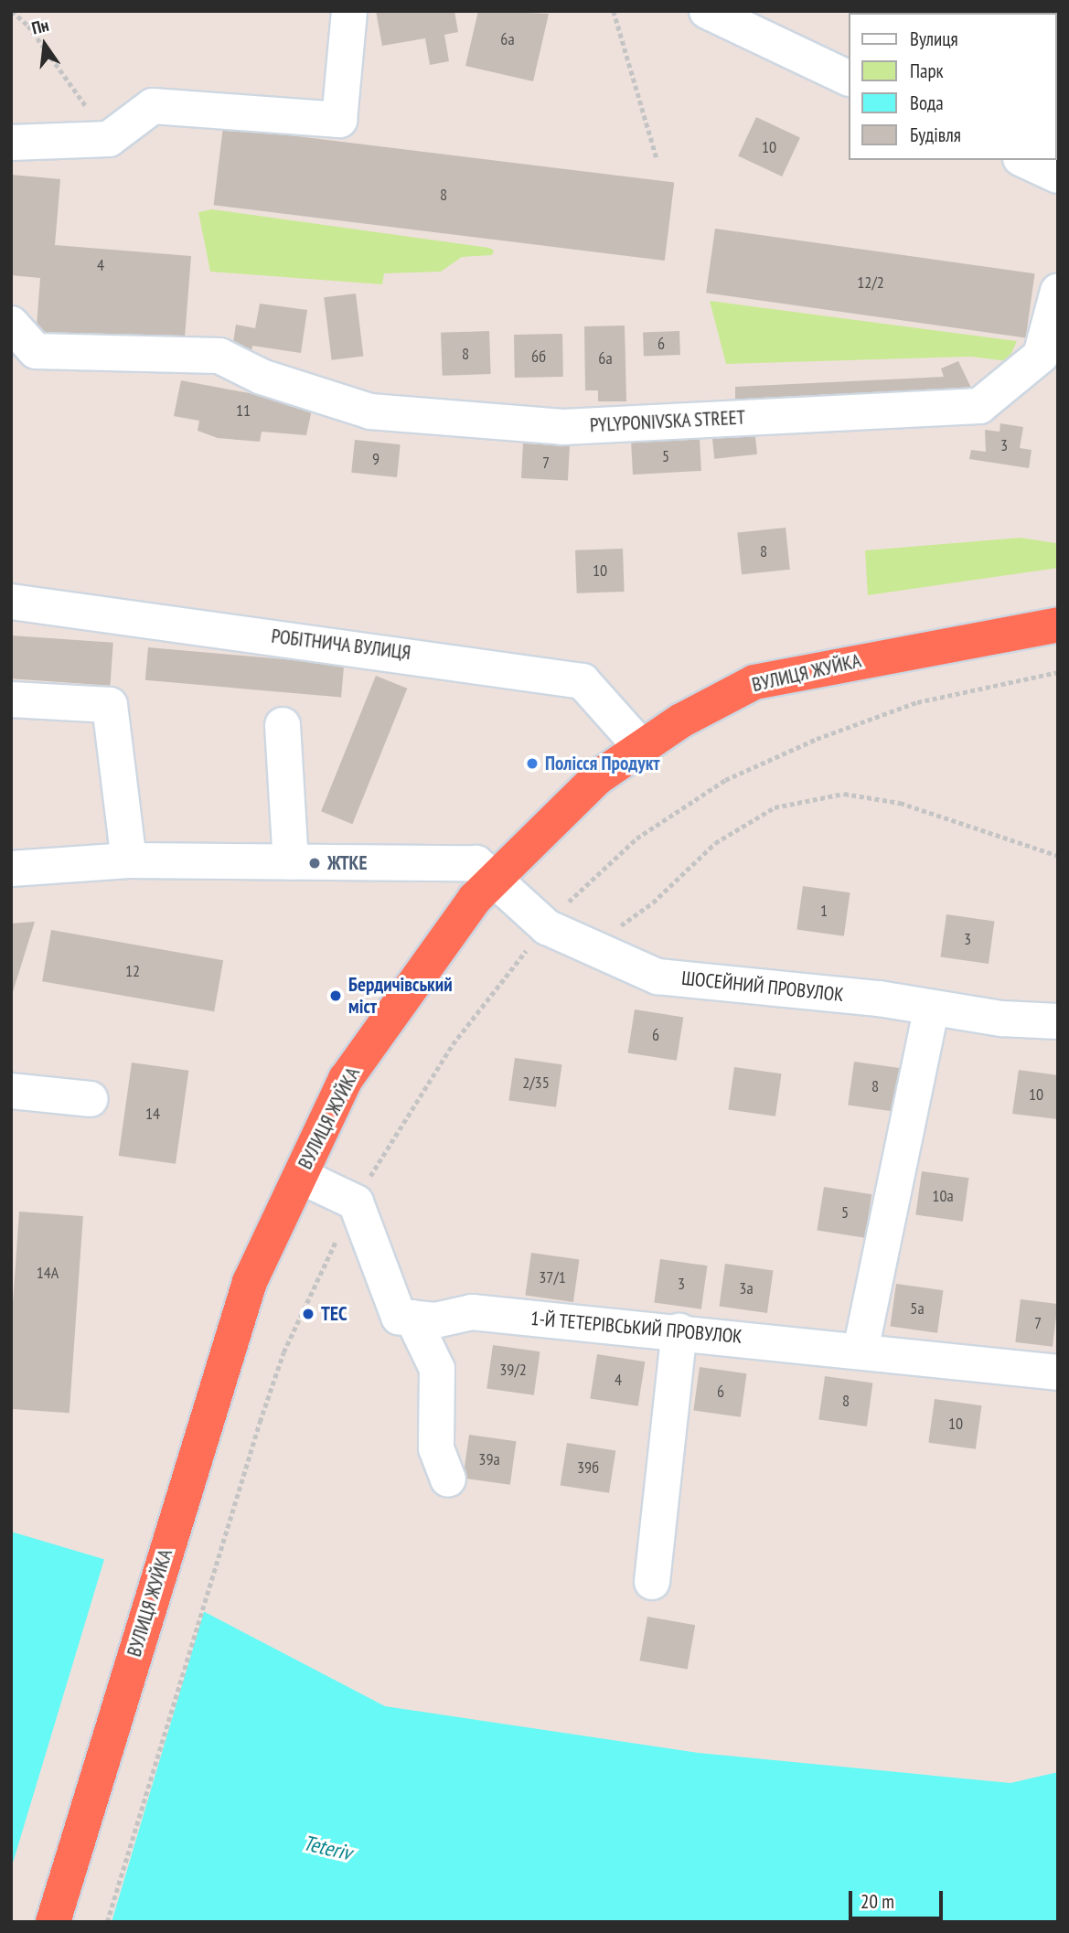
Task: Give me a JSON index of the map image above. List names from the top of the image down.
{
  "streets": {
    "highway": ["ВУЛИЦЯ ЖУЙКА"],
    "street": [
      "PYLYPONIVSKA STREET",
      "РОБІТНИЧА ВУЛИЦЯ",
      "ШОСЕЙНИЙ ПРОВУЛОК",
      "1-Й ТЕТЕРІВСЬКИЙ ПРОВУЛОК"
    ]
  },
  "crossings": [
    ["РОБІТНИЧА ВУЛИЦЯ", "ВУЛИЦЯ ЖУЙКА"],
    ["ВУЛИЦЯ ЖУЙКА", "ШОСЕЙНИЙ ПРОВУЛОК"]
  ],
  "water": ["Teteriv"],
  "places": [
    "Полісся Продукт",
    "ЖТКЕ",
    "Бердичівський міст",
    "ТЕС"
  ],
  "house_numbers": [
    "6а",
    "10",
    "8",
    "4",
    "12/2",
    "6",
    "8",
    "6б",
    "6а",
    "11",
    "3",
    "5",
    "9",
    "7",
    "8",
    "10",
    "1",
    "3",
    "12",
    "6",
    "2/35",
    "8",
    "10",
    "14",
    "10а",
    "5",
    "14А",
    "37/1",
    "3",
    "3а",
    "5а",
    "7",
    "39/2",
    "4",
    "6",
    "8",
    "10",
    "39а",
    "39б"
  ],
  "legend": [
    "Вулиця",
    "Парк",
    "Вода",
    "Будівля"
  ],
  "scale_bar": "20 m",
  "north": "top"
}
